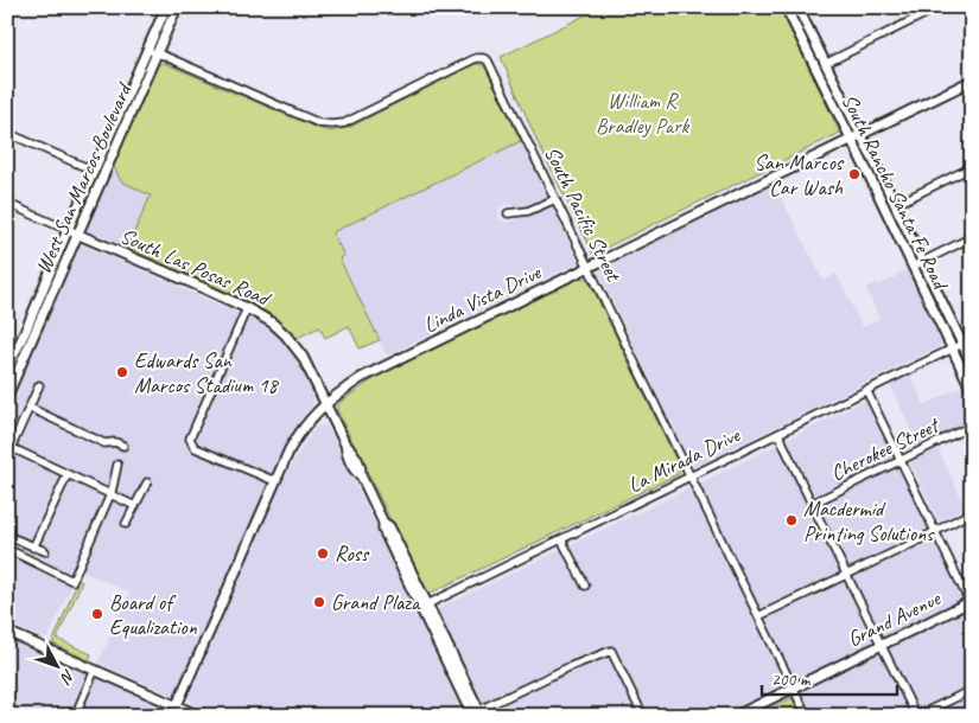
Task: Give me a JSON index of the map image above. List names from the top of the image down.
{
  "streets": {
    "main road": [
      "West San Marcos Boulevard",
      "South Rancho Santa Fe Road",
      "South Las Posas Road",
      "Linda Vista Drive",
      "Grand Avenue"
    ],
    "street": ["South Pacific Street", "Cherokee Street", "La Mirada Drive"]
  },
  "crossings": [
    ["West San Marcos Boulevard", "South Pacific Street"],
    ["West San Marcos Boulevard", "South Las Posas Road"],
    ["South Rancho Santa Fe Road", "Linda Vista Drive"],
    ["South Rancho Santa Fe Road", "La Mirada Drive"],
    ["South Pacific Street", "Linda Vista Drive"],
    ["South Pacific Street", "La Mirada Drive"],
    ["South Pacific Street", "Grand Avenue"],
    ["South Las Posas Road", "Linda Vista Drive"],
    ["South Las Posas Road", "La Mirada Drive"]
  ],
  "parks": ["William R Bradley Park"],
  "places": [
    "San Marcos Car Wash",
    "Edwards San Marcos Stadium 18",
    "Macdermid Printing Solutions",
    "Ross",
    "Grand Plaza",
    "Board of Equalization"
  ],
  "scale_bar": "200 m",
  "north": "bottom right"
}
